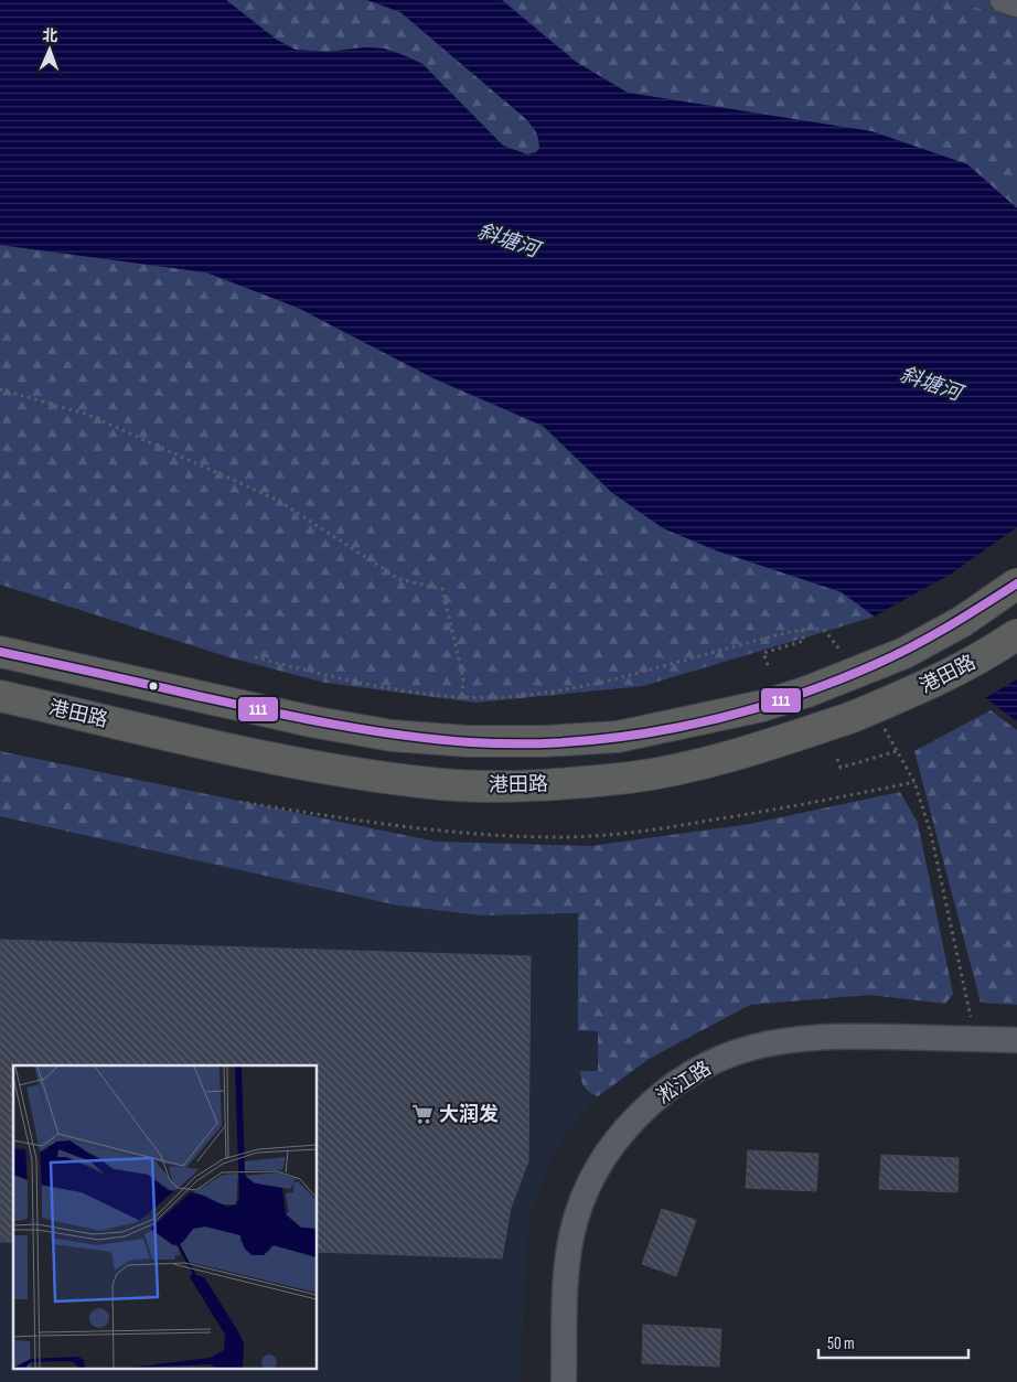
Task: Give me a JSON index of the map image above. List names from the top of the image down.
{
  "streets": {
    "main road": ["港田路"],
    "street": ["淞江路"]
  },
  "water": ["斜塘河"],
  "places": {
    "supermarket": ["大润发"]
  },
  "lines": ["transit line 111"],
  "scale_bar": "50 m",
  "north": "top"
}
